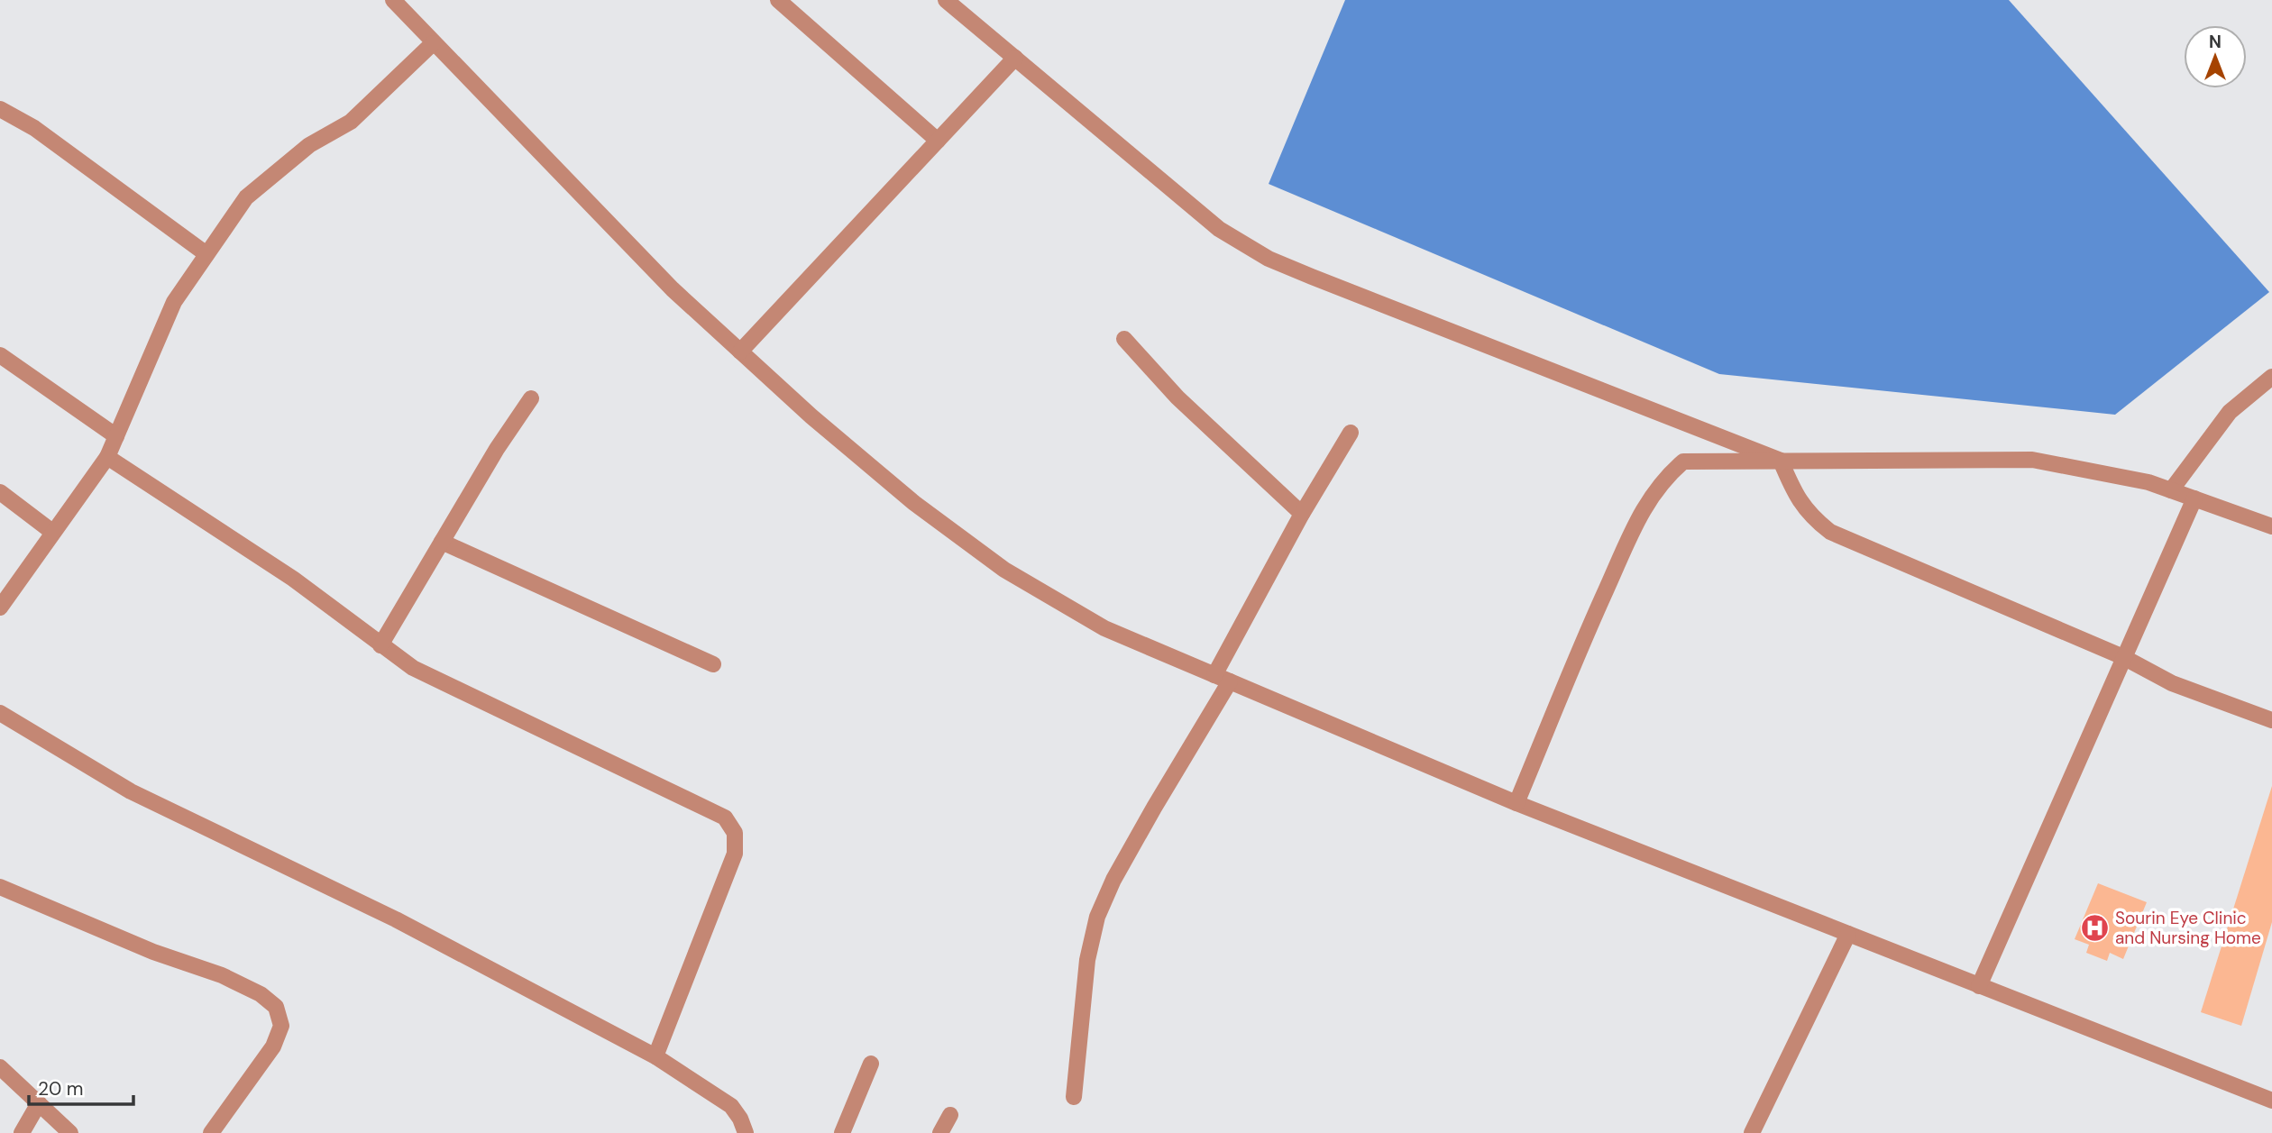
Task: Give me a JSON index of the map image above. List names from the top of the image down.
{
  "places": {
    "hospital": ["Sourin Eye Clinic and Nursing Home"]
  },
  "scale_bar": "20 m",
  "north": "top"
}
